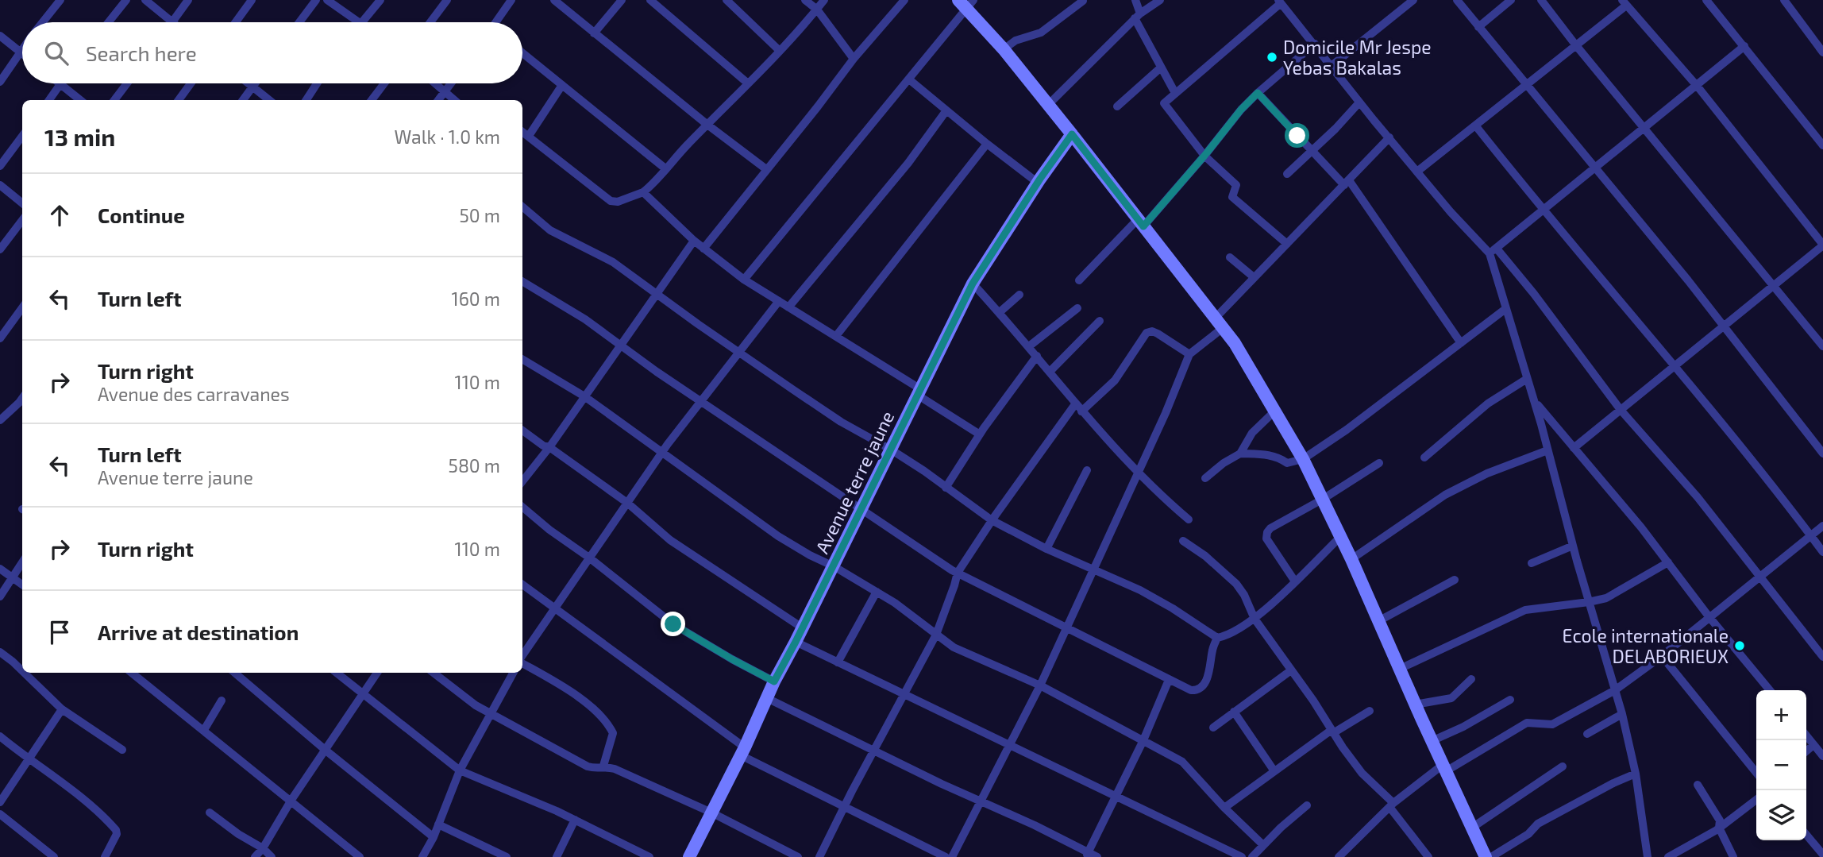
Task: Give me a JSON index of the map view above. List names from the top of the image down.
{
  "streets": {
    "street": ["Avenue terre jaune"]
  },
  "places": ["Domicile Mr Jespe Yebas Bakalas", "Ecole internationale DELABORIEUX"],
  "page": {
    "search": "Search here",
    "heading": ["13 min", "Walk · 1.0 km"],
    "list": [
      ["Continue", "50 m"],
      ["Turn left", "160 m"],
      ["Turn right", "Avenue des carravanes", "110 m"],
      ["Turn left", "Avenue terre jaune", "580 m"],
      ["Turn right", "110 m"],
      "Arrive at destination"
    ],
    "map_buttons": ["+", "−"]
  }
}
